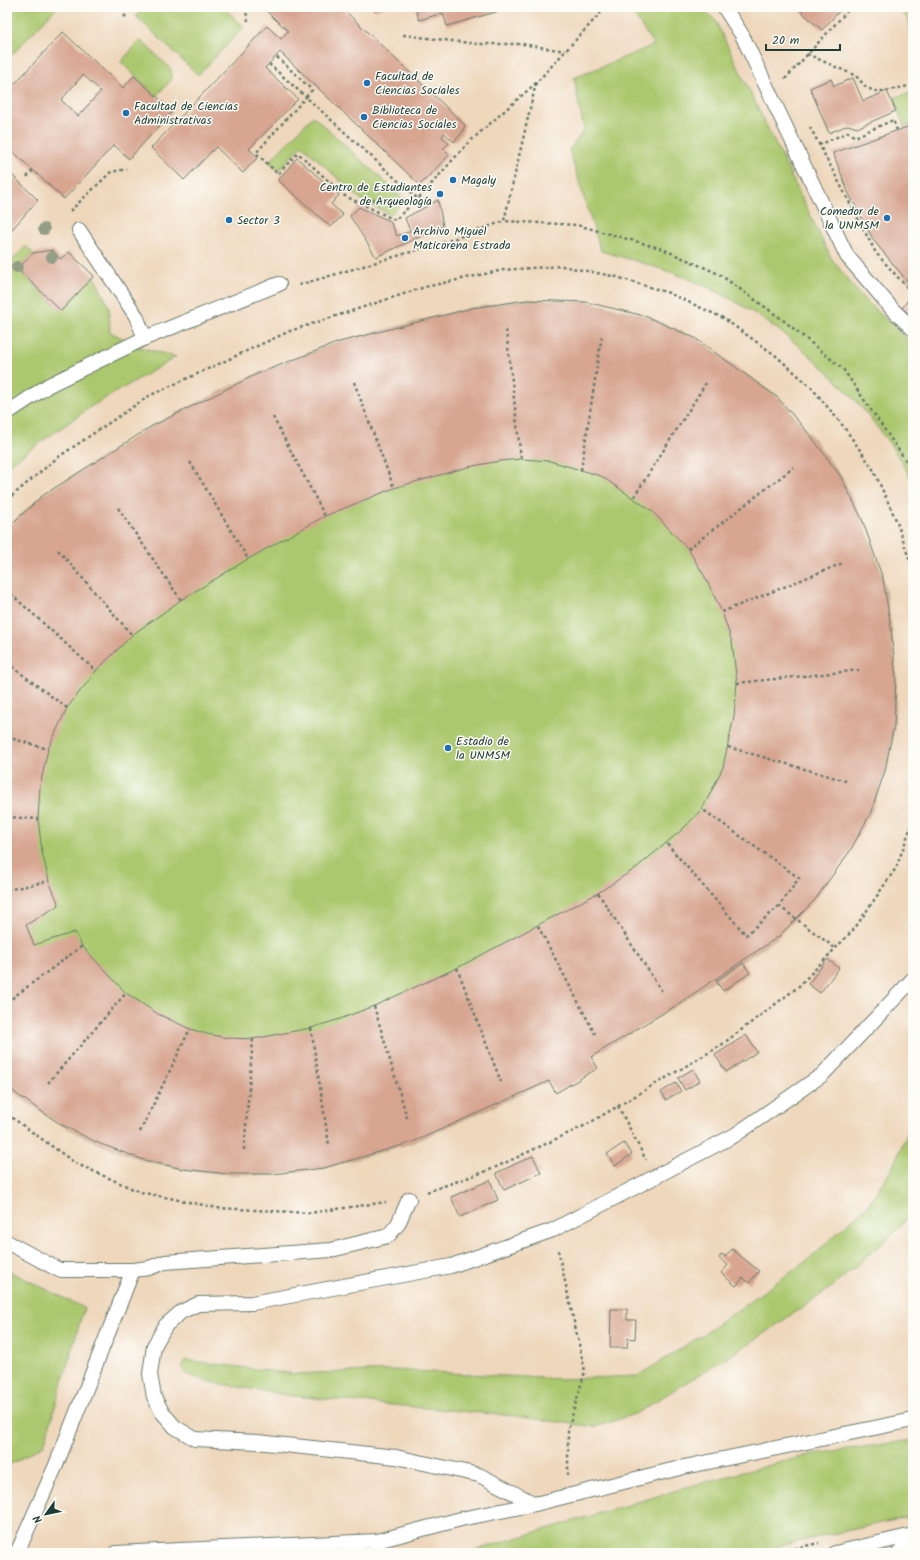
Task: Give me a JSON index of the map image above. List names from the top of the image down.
{
  "places": [
    "Facultad de Ciencias Sociales",
    "Facultad de Ciencias Administrativas",
    "Biblioteca de Ciencias Sociales",
    "Magaly",
    "Centro de Estudiantes de Arqueología",
    "Comedor de la UNMSM",
    "Sector 3",
    "Archivo Miguel Maticorena Estrada",
    "Estadio de la UNMSM"
  ],
  "scale_bar": "20 m",
  "north": "bottom left"
}
